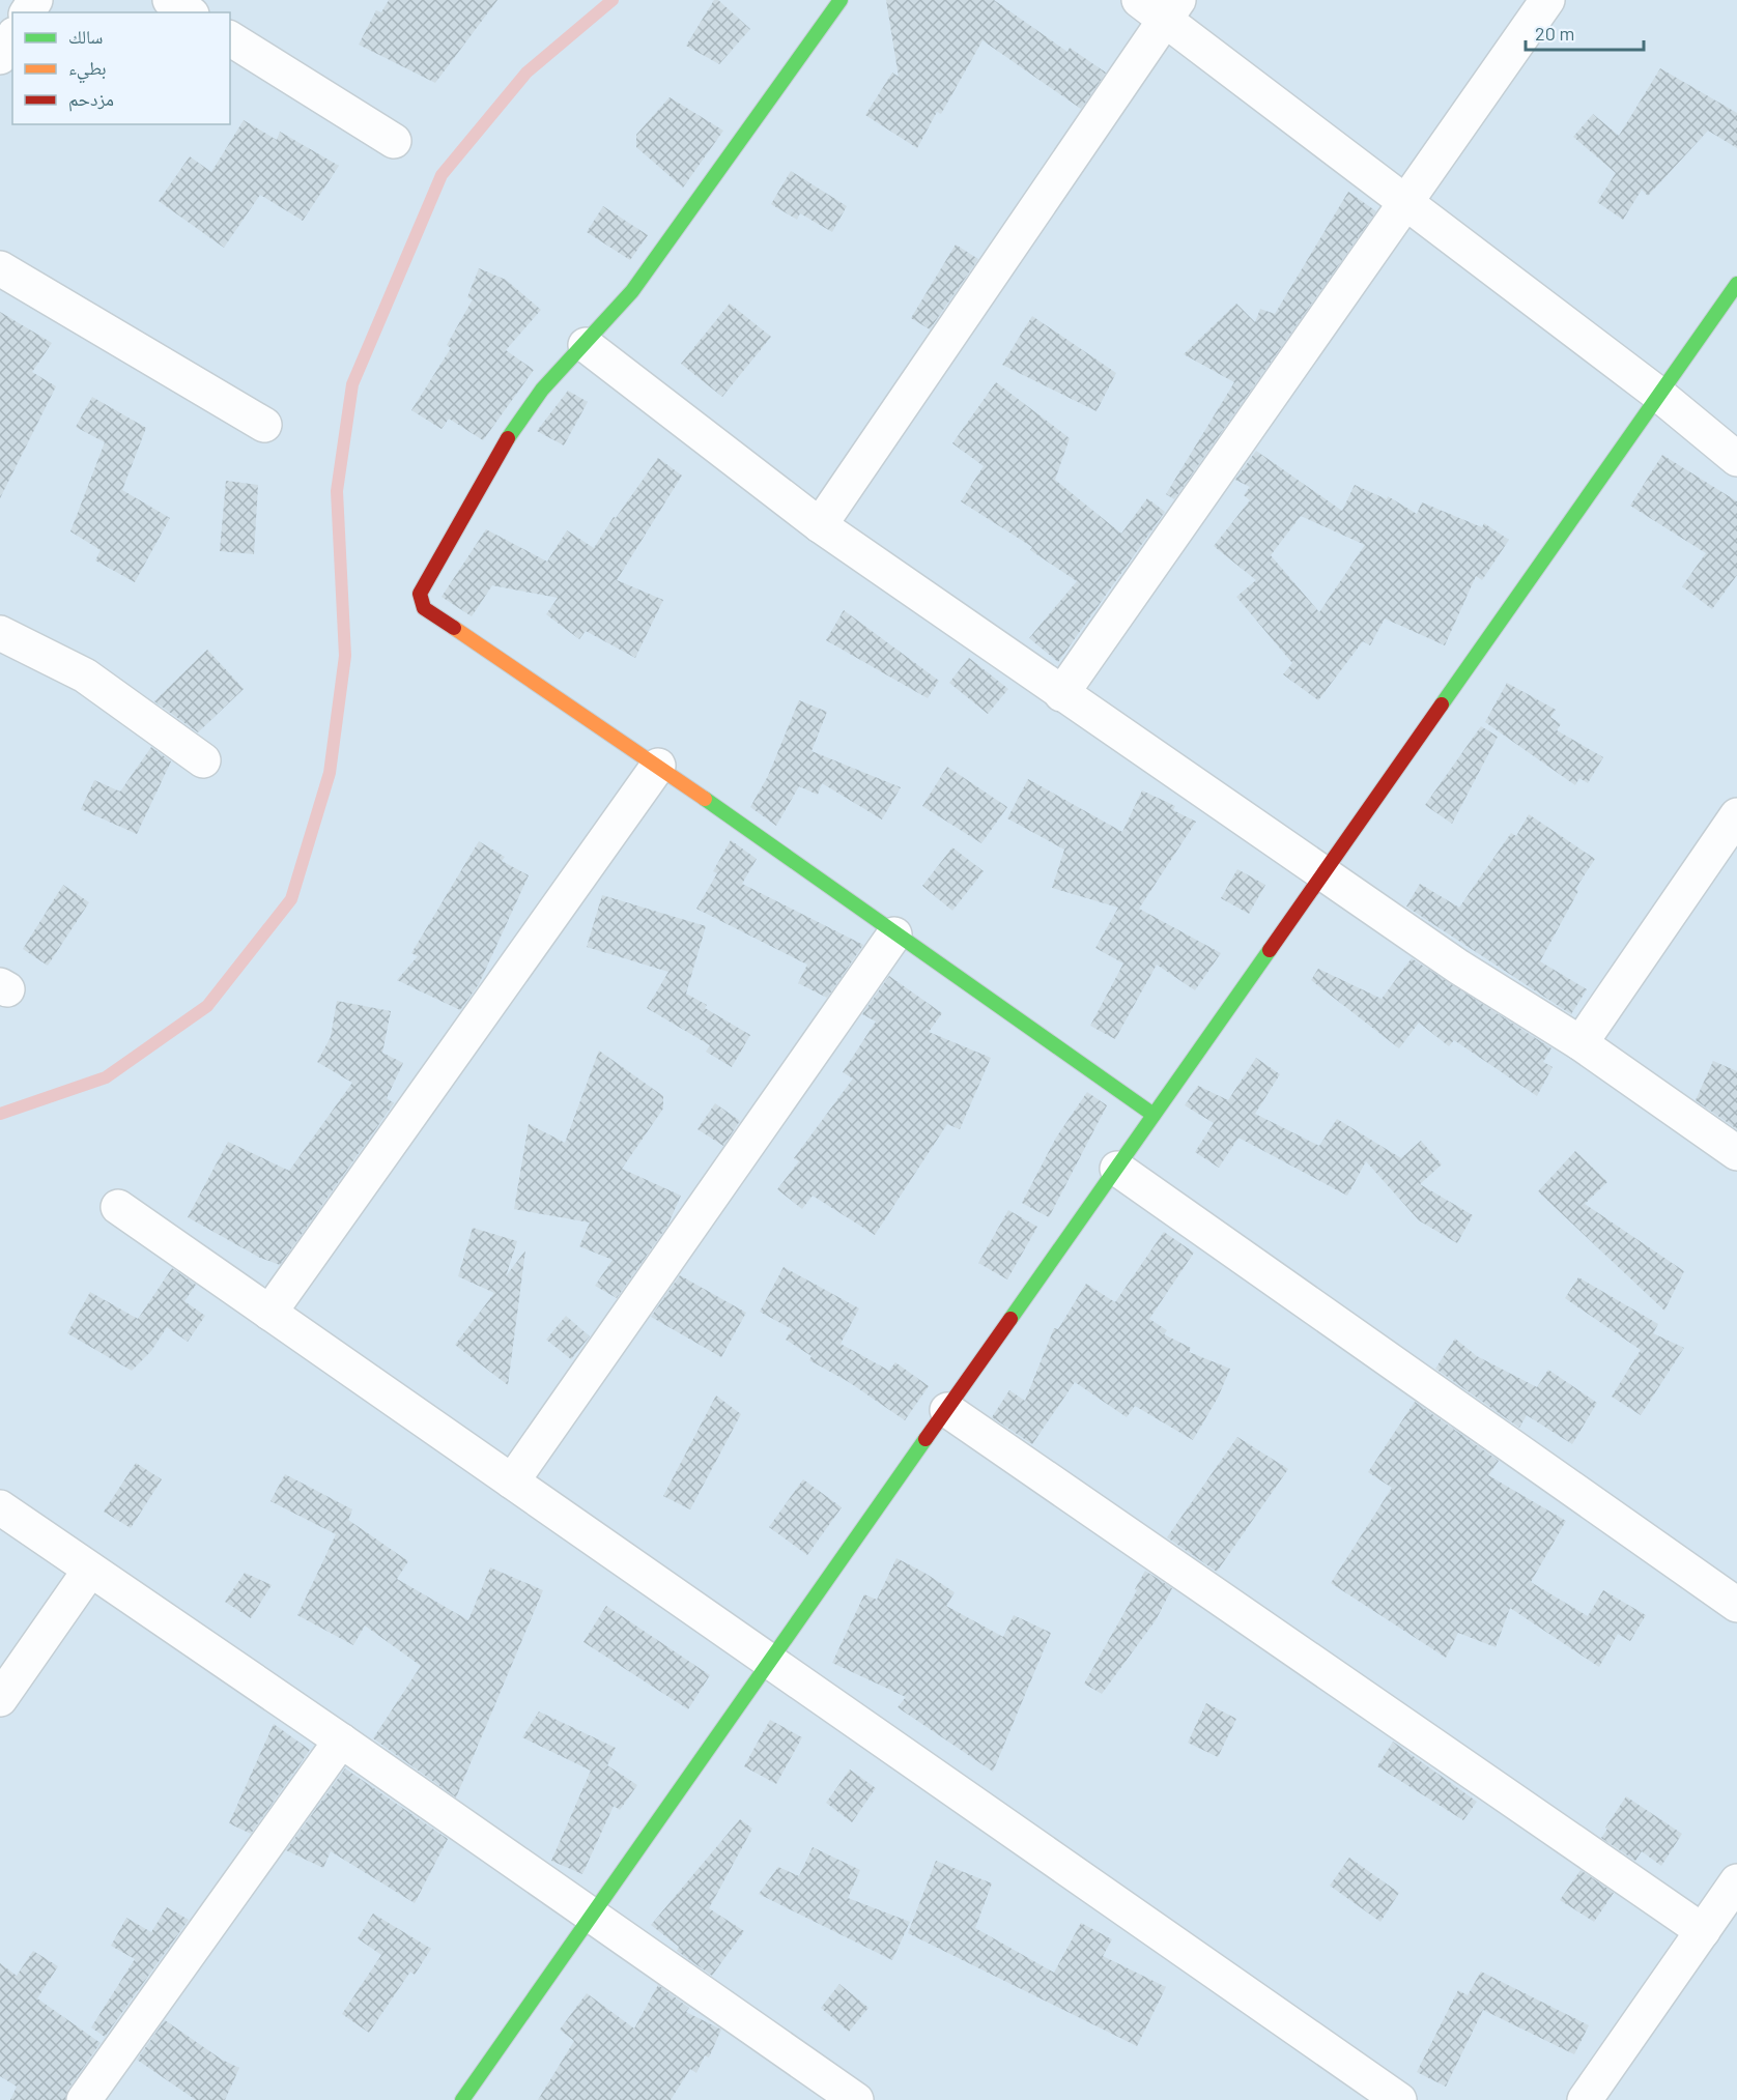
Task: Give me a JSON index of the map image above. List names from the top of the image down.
{
  "legend": ["سالك", "بطيء", "مزدحم"],
  "scale_bar": "20 m"
}
